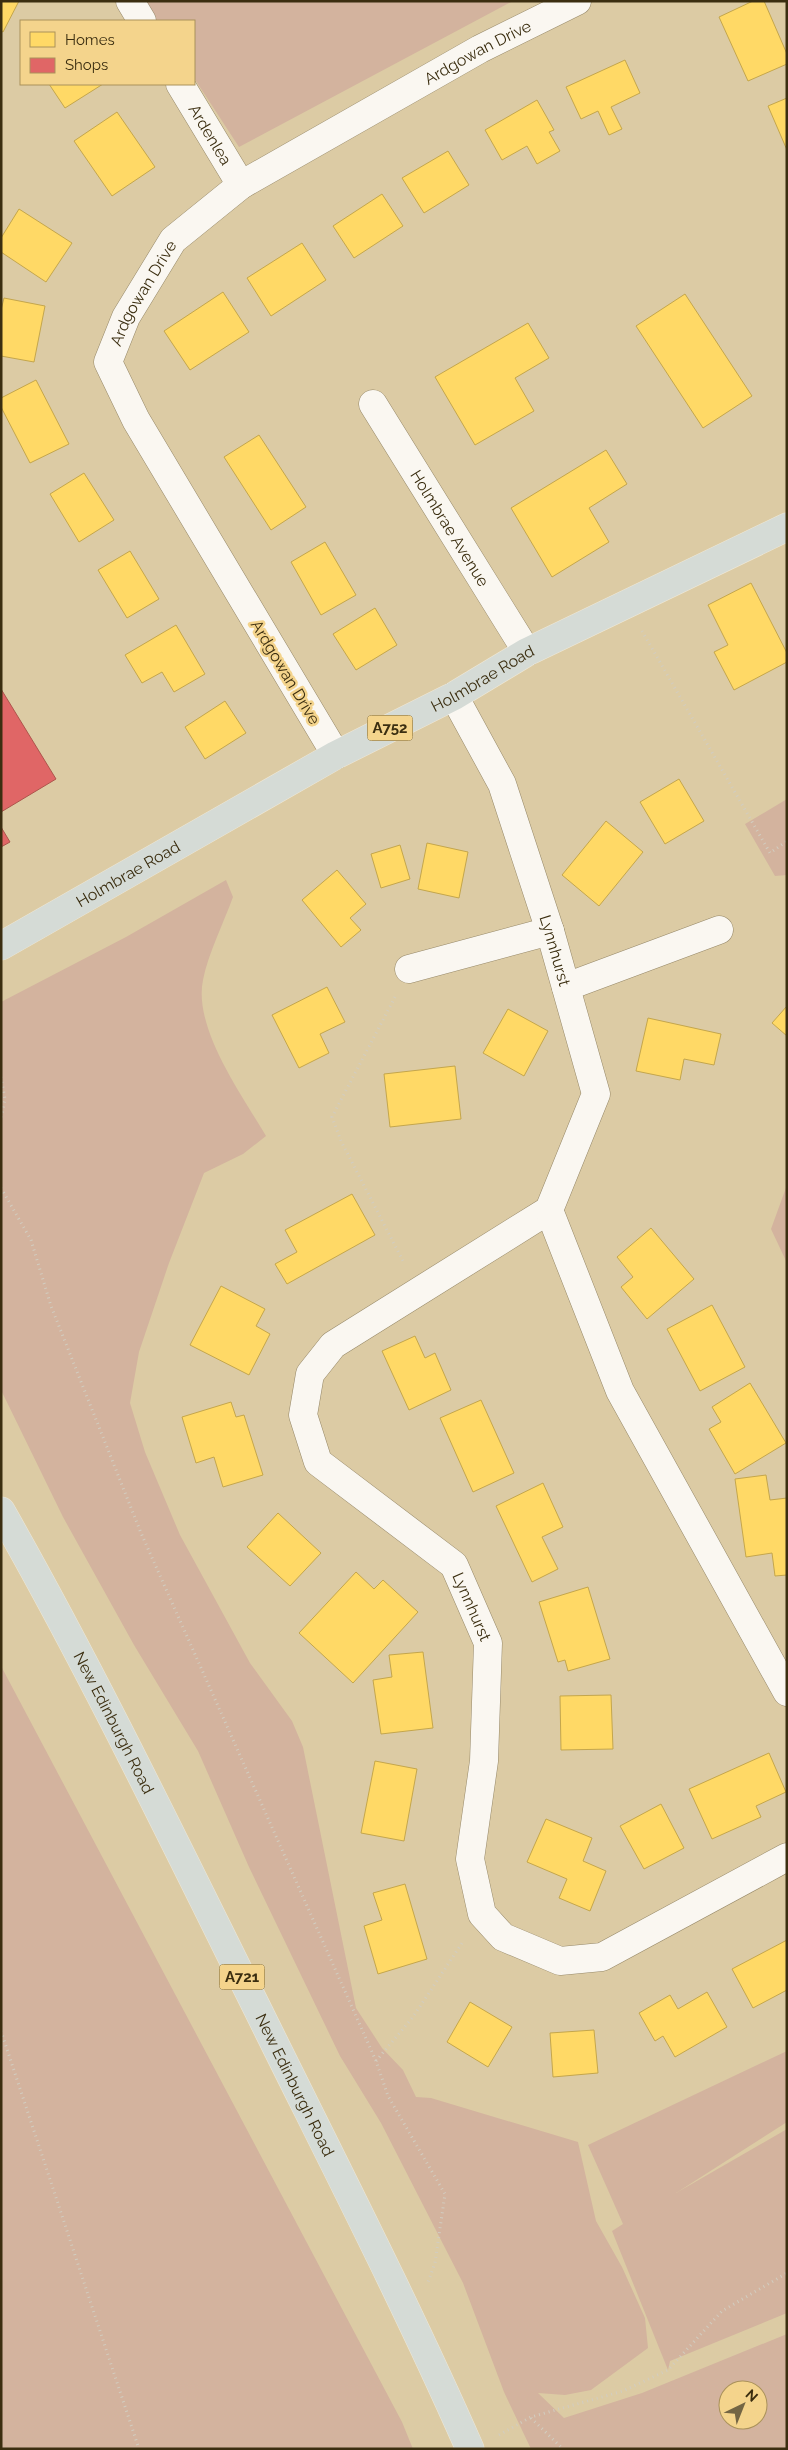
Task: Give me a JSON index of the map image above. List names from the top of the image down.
{
  "streets": {
    "main road": [
      "Holmbrae Road",
      "A752",
      "New Edinburgh Road",
      "A721"
    ],
    "street": [
      "Ardgowan Drive",
      "Ardenlea",
      "Holmbrae Avenue",
      "Lynnhurst"
    ]
  },
  "crossings": [
    ["Ardgowan Drive", "Ardenlea"],
    ["Ardgowan Drive", "Holmbrae Road"],
    ["Holmbrae Avenue", "Holmbrae Road"],
    ["Holmbrae Road", "Lynnhurst"]
  ],
  "legend": ["Homes", "Shops"],
  "north": "top right"
}
